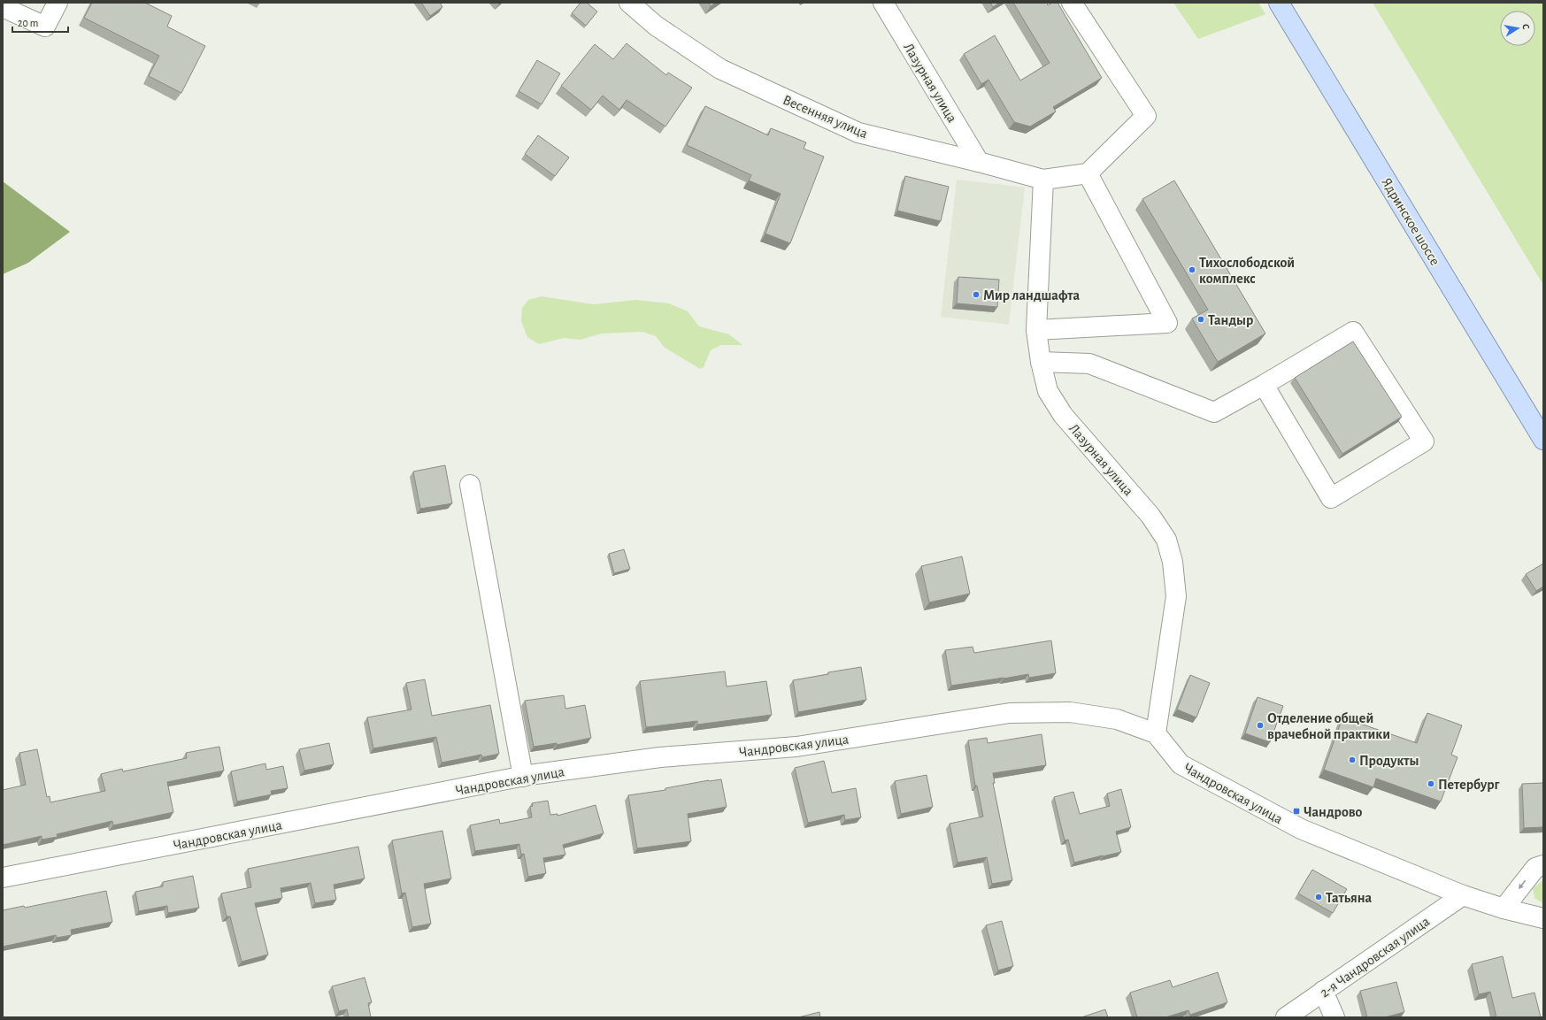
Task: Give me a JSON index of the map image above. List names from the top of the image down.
{
  "streets": {
    "main road": ["Ядринское шоссе"],
    "street": [
      "Лазурная улица",
      "Весенняя улица",
      "Чандровская улица",
      "2-я Чандровская улица"
    ]
  },
  "crossings": [
    ["Лазурная улица", "Весенняя улица"],
    ["Лазурная улица", "Чандровская улица"],
    ["Чандровская улица", "2-я Чандровская улица"]
  ],
  "places": {
    "other": [
      "Тихослободской комплекс",
      "Мир ландшафта",
      "Тандыр",
      "Отделение общей врачебной практики",
      "Продукты",
      "Петербург",
      "Татьяна"
    ],
    "transit": ["Чандрово"]
  },
  "scale_bar": "20 m",
  "north": "right"
}
